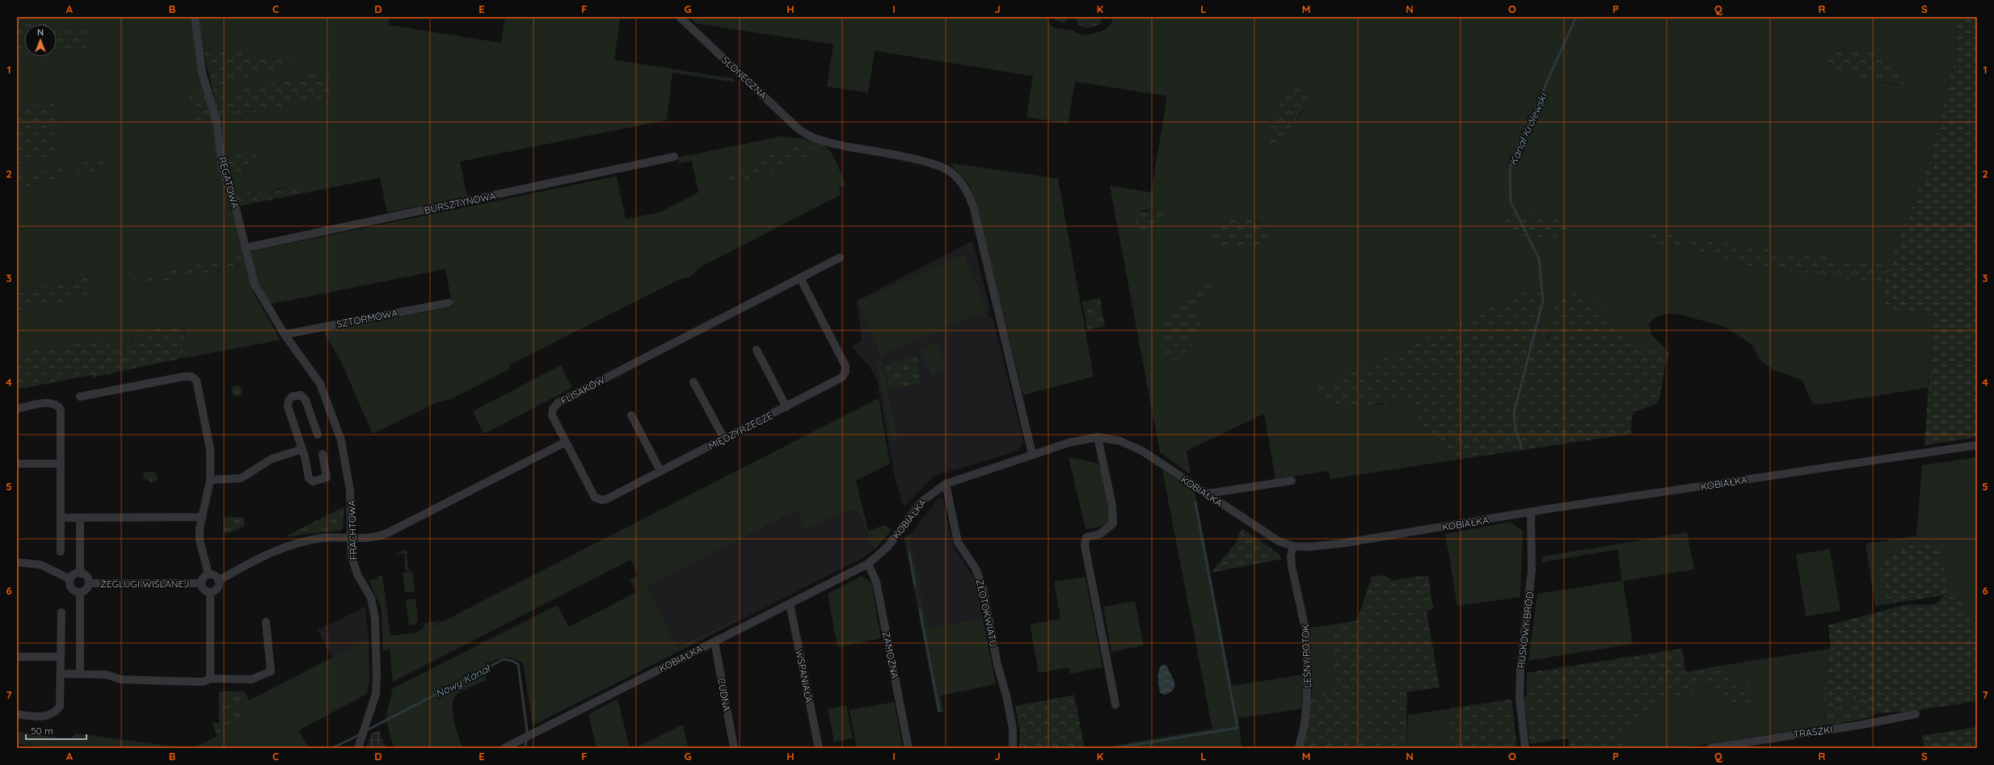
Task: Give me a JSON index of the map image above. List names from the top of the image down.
{
  "streets": {
    "street": [
      "SŁONECZNA",
      "REGATOWA",
      "BURSZTYNOWA",
      "SZTORMOWA",
      "FLISAKÓW",
      "MIĘDZYRZECZE",
      "KOBIAŁKA",
      "FRACHTOWA",
      "ŻEGLUGI WIŚLANEJ",
      "ZŁOTOKWIATU",
      "RUSKOWY BRÓD",
      "ZAMOŻNA",
      "LEŚNY POTOK",
      "WSPANIAŁA",
      "CUDNA",
      "TRASZKI"
    ]
  },
  "crossings": [
    ["SŁONECZNA", "KOBIAŁKA"],
    ["REGATOWA", "BURSZTYNOWA"],
    ["REGATOWA", "SZTORMOWA"],
    ["REGATOWA", "FRACHTOWA"],
    ["SZTORMOWA", "FRACHTOWA"],
    ["FLISAKÓW", "MIĘDZYRZECZE"],
    ["KOBIAŁKA", "ZŁOTOKWIATU"],
    ["KOBIAŁKA", "RUSKOWY BRÓD"],
    ["KOBIAŁKA", "ZAMOŻNA"],
    ["KOBIAŁKA", "LEŚNY POTOK"],
    ["KOBIAŁKA", "WSPANIAŁA"],
    ["KOBIAŁKA", "CUDNA"]
  ],
  "water": ["Kanał Królewski", "Nowy Kanał"],
  "scale_bar": "50 m",
  "north": "top",
  "grid": {
    "columns": [
      "A",
      "B",
      "C",
      "D",
      "E",
      "F",
      "G",
      "H",
      "I",
      "J",
      "K",
      "L",
      "M",
      "N",
      "O",
      "P",
      "Q",
      "R",
      "S"
    ],
    "rows": [
      "1",
      "2",
      "3",
      "4",
      "5",
      "6",
      "7"
    ]
  }
}
